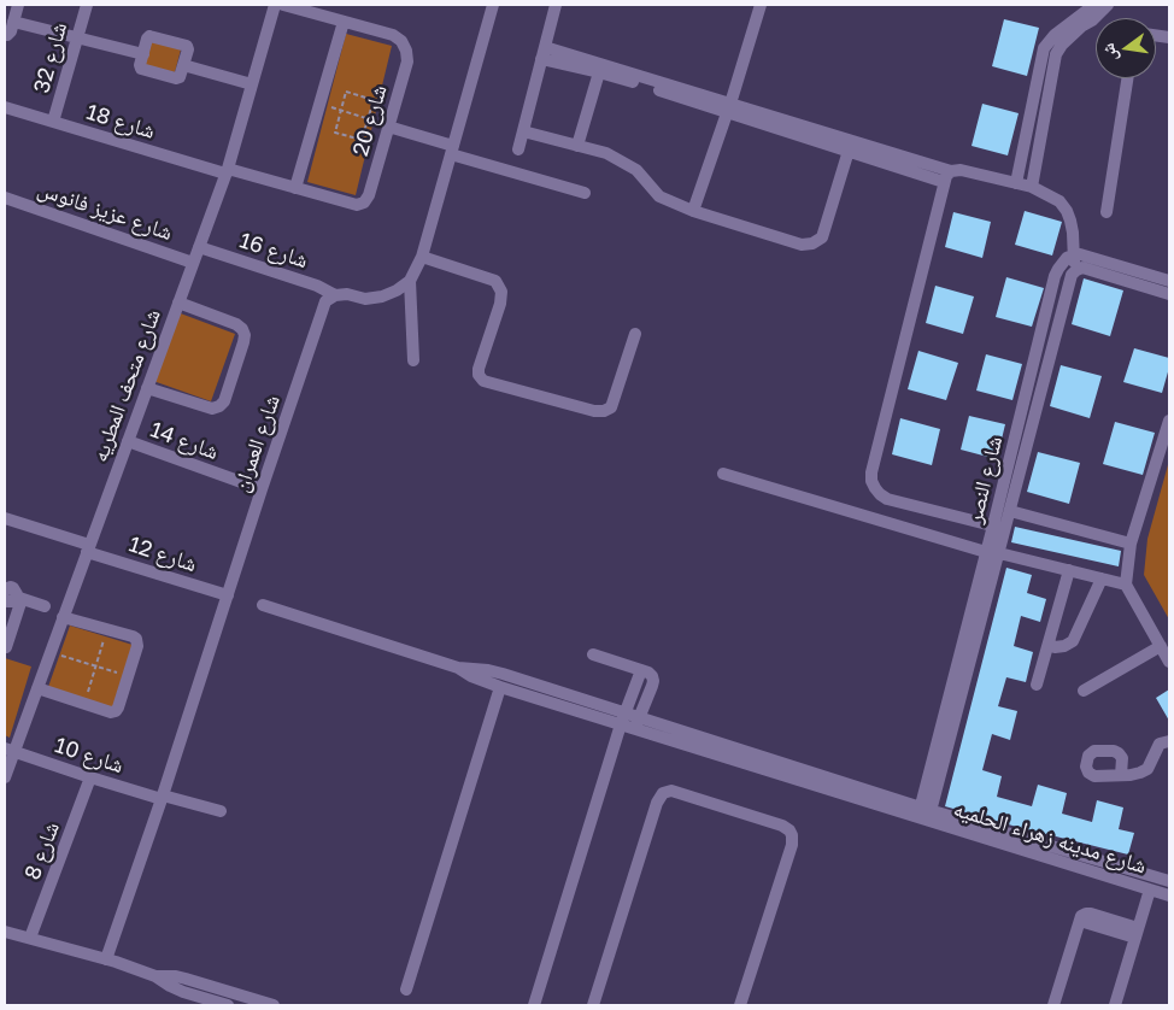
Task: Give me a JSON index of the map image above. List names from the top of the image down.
{
  "streets": {
    "street": [
      "شارع 32",
      "شارع 20",
      "شارع 18",
      "شارع عزيز فانوس",
      "شارع 16",
      "شارع متحف المطريه",
      "شارع 14",
      "شارع العمران",
      "شارع النصر",
      "شارع 12",
      "شارع 10",
      "شارع مدينه زهراء الحلميه",
      "شارع 8"
    ]
  },
  "crossings": [
    ["شارع 32", "شارع 18"],
    ["شارع 20", "شارع 18"],
    ["شارع 20", "شارع متحف المطريه"],
    ["شارع 18", "شارع متحف المطريه"],
    ["شارع عزيز فانوس", "شارع متحف المطريه"],
    ["شارع 16", "شارع متحف المطريه"],
    ["شارع 16", "شارع العمران"],
    ["شارع متحف المطريه", "شارع 14"],
    ["شارع متحف المطريه", "شارع 12"],
    ["شارع متحف المطريه", "شارع 10"],
    ["شارع 14", "شارع العمران"],
    ["شارع العمران", "شارع 12"],
    ["شارع العمران", "شارع 10"],
    ["شارع النصر", "شارع مدينه زهراء الحلميه"],
    ["شارع 10", "شارع 8"]
  ],
  "north": "left"
}
